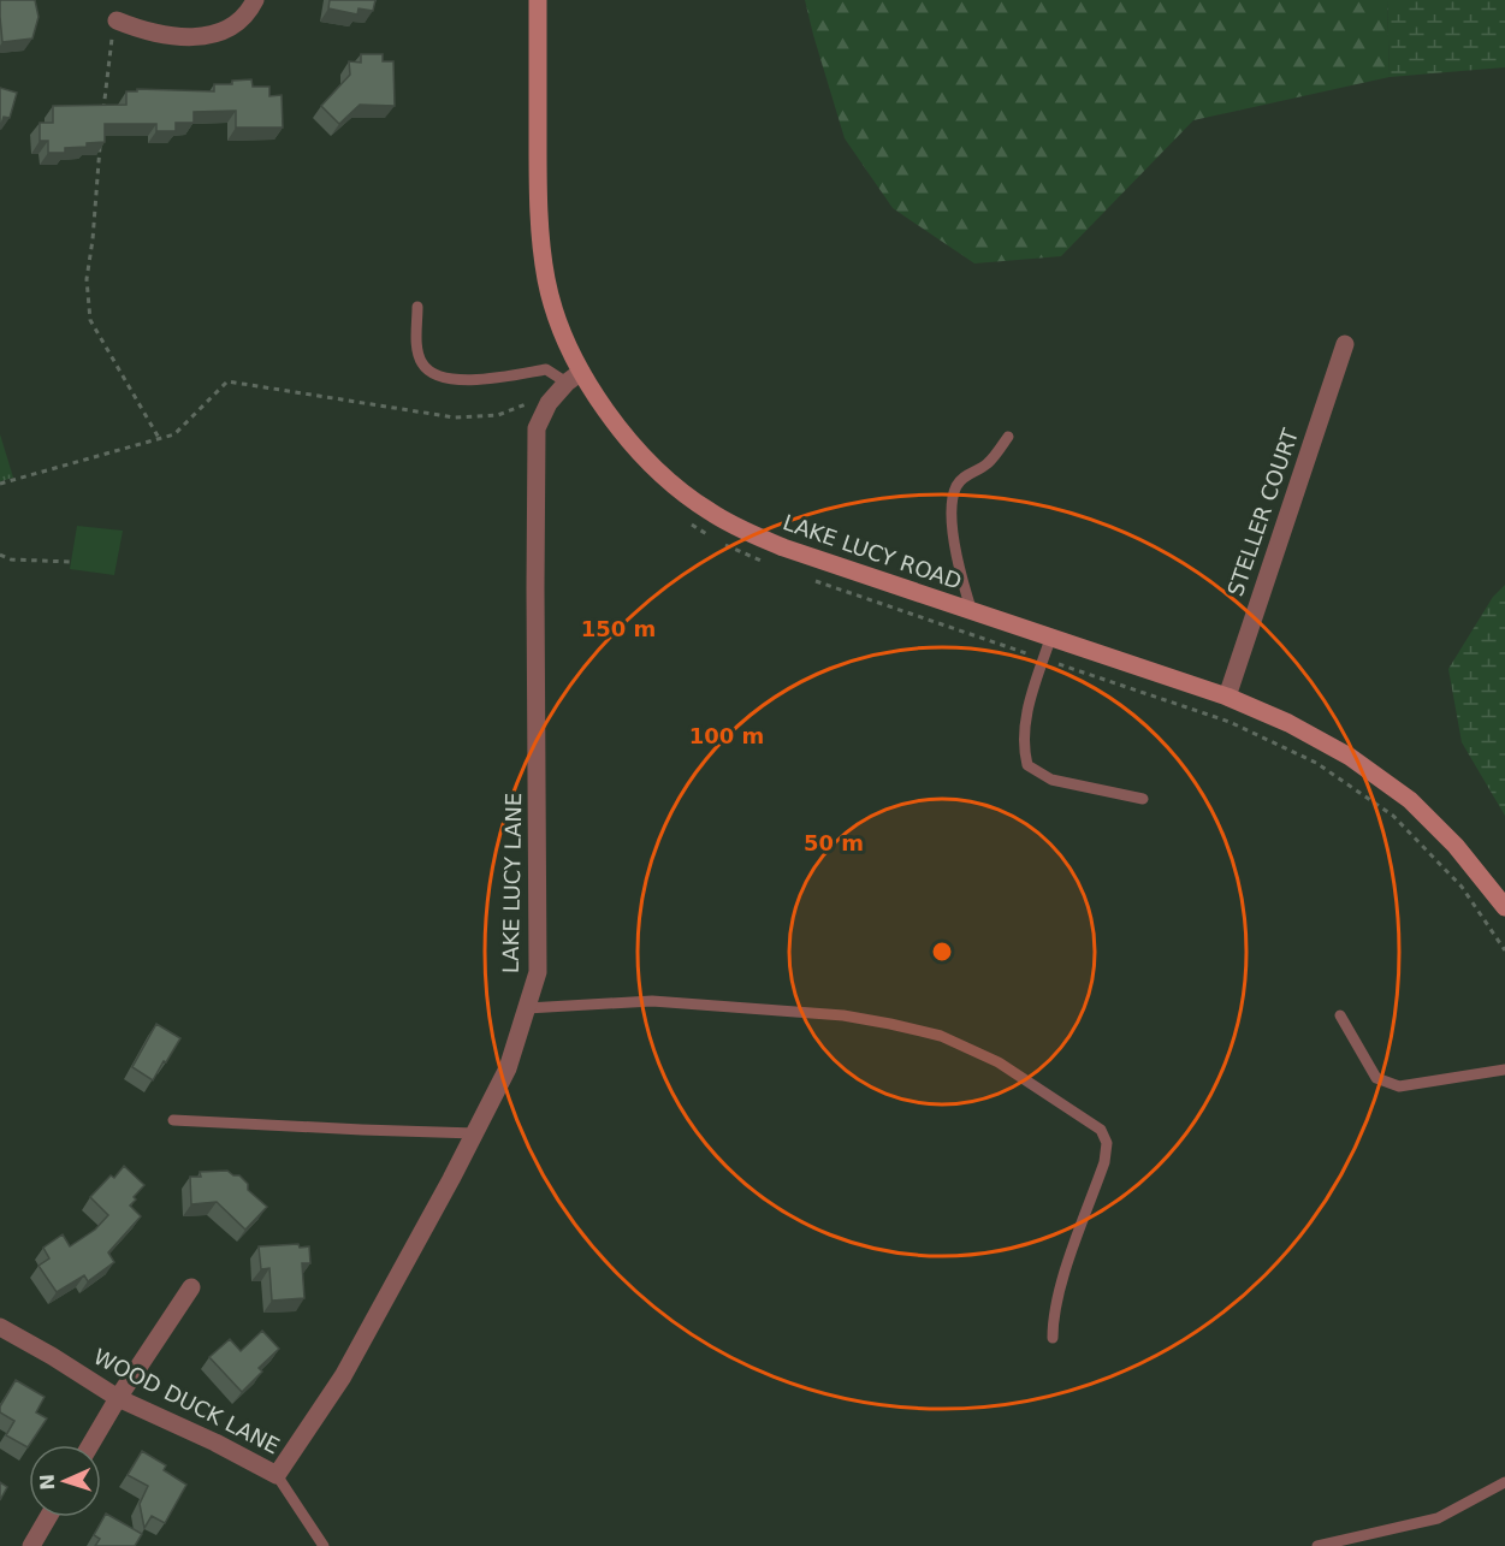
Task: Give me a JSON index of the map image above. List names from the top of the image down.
{
  "streets": {
    "street": [
      "STELLER COURT",
      "LAKE LUCY ROAD",
      "LAKE LUCY LANE",
      "WOOD DUCK LANE"
    ]
  },
  "crossings": [
    ["STELLER COURT", "LAKE LUCY ROAD"],
    ["LAKE LUCY ROAD", "LAKE LUCY LANE"],
    ["LAKE LUCY LANE", "WOOD DUCK LANE"]
  ],
  "north": "left",
  "rings": ["150 m", "100 m", "50 m"]
}
